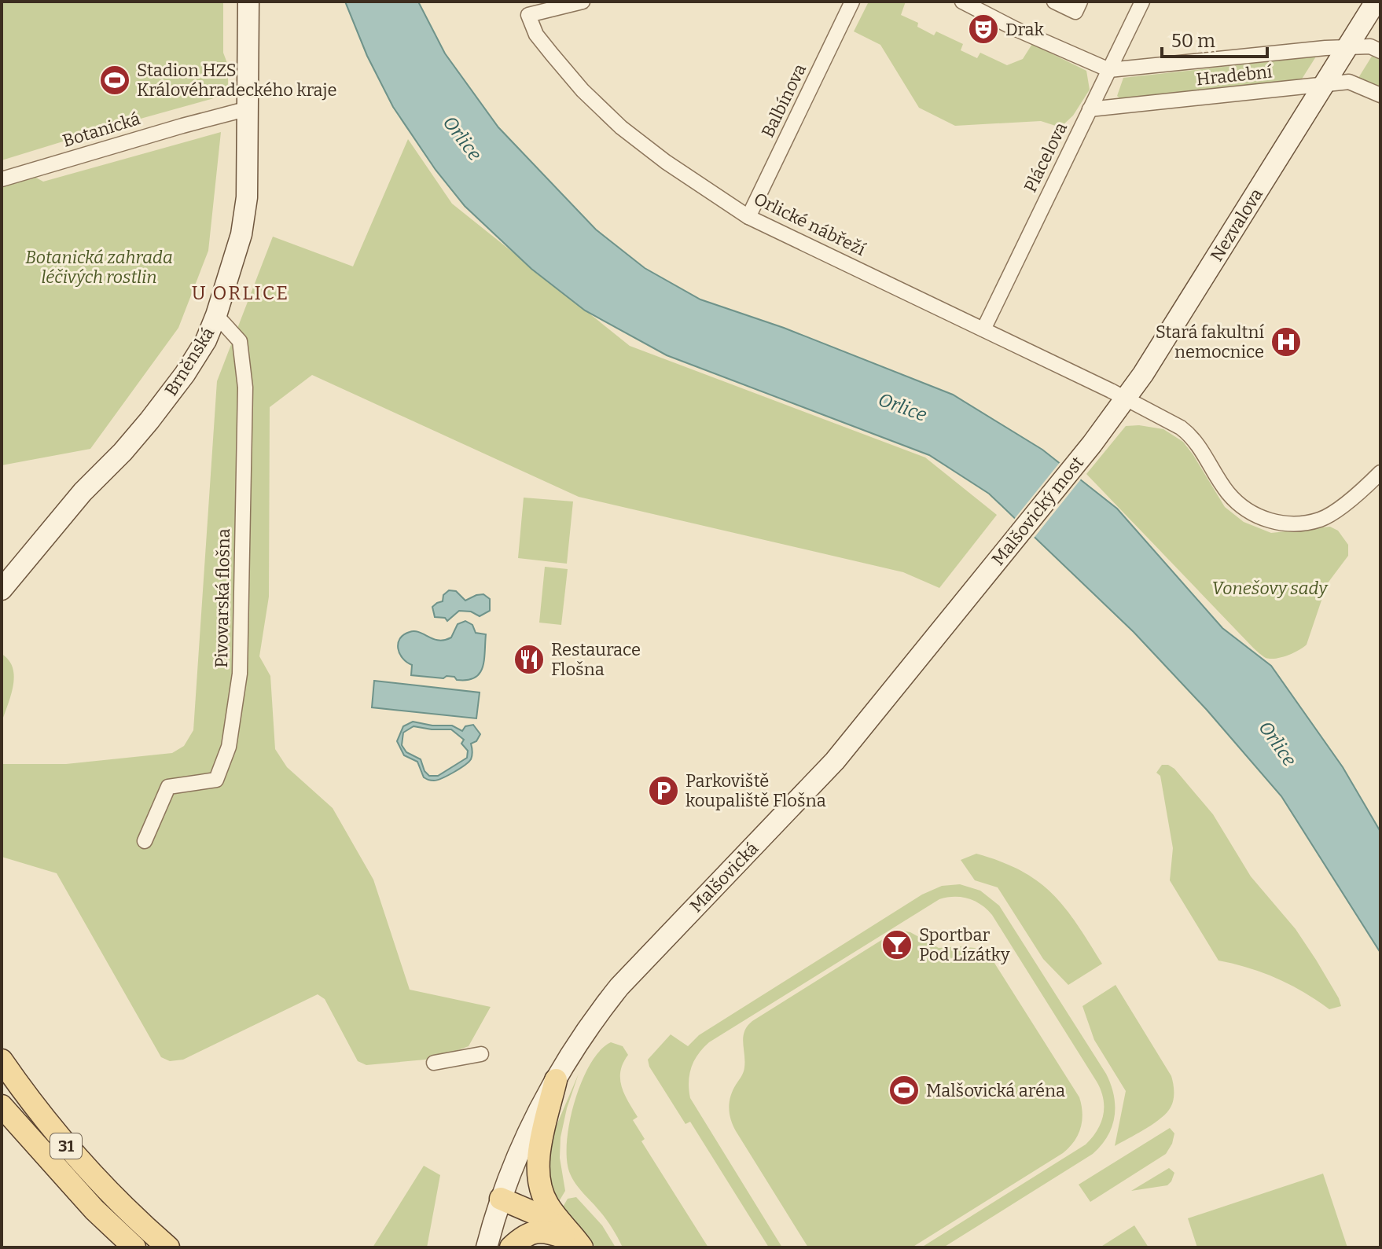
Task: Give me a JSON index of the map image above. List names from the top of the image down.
{
  "streets": {
    "main road": ["31"],
    "street": [
      "Hradební",
      "Balbínova",
      "Botanická",
      "Plácelova",
      "Orlické nábřeží",
      "Nezvalova",
      "Brněnská",
      "Malšovický most",
      "Pivovarská flošna",
      "Malšovická"
    ]
  },
  "crossings": [
    ["Hradební", "Plácelova"],
    ["Hradební", "Nezvalova"],
    ["Balbínova", "Orlické nábřeží"],
    ["Botanická", "Brněnská"],
    ["Plácelova", "Orlické nábřeží"],
    ["Orlické nábřeží", "Nezvalova"],
    ["Nezvalova", "Malšovický most"],
    ["Brněnská", "Pivovarská flošna"],
    ["Malšovický most", "Malšovická"]
  ],
  "districts": ["U ORLICE"],
  "water": ["Orlice"],
  "parks": ["Botanická zahrada léčivých rostlin", "Vonešovy sady"],
  "places": {
    "theatre": ["Drak"],
    "sports": ["Stadion HZS Královéhradeckého kraje", "Malšovická aréna"],
    "hospital": ["Stará fakultní nemocnice"],
    "restaurant": ["Restaurace Flošna"],
    "parking": ["Parkoviště koupaliště Flošna"],
    "bar": ["Sportbar Pod Lízátky"]
  },
  "scale_bar": "50 m"
}
